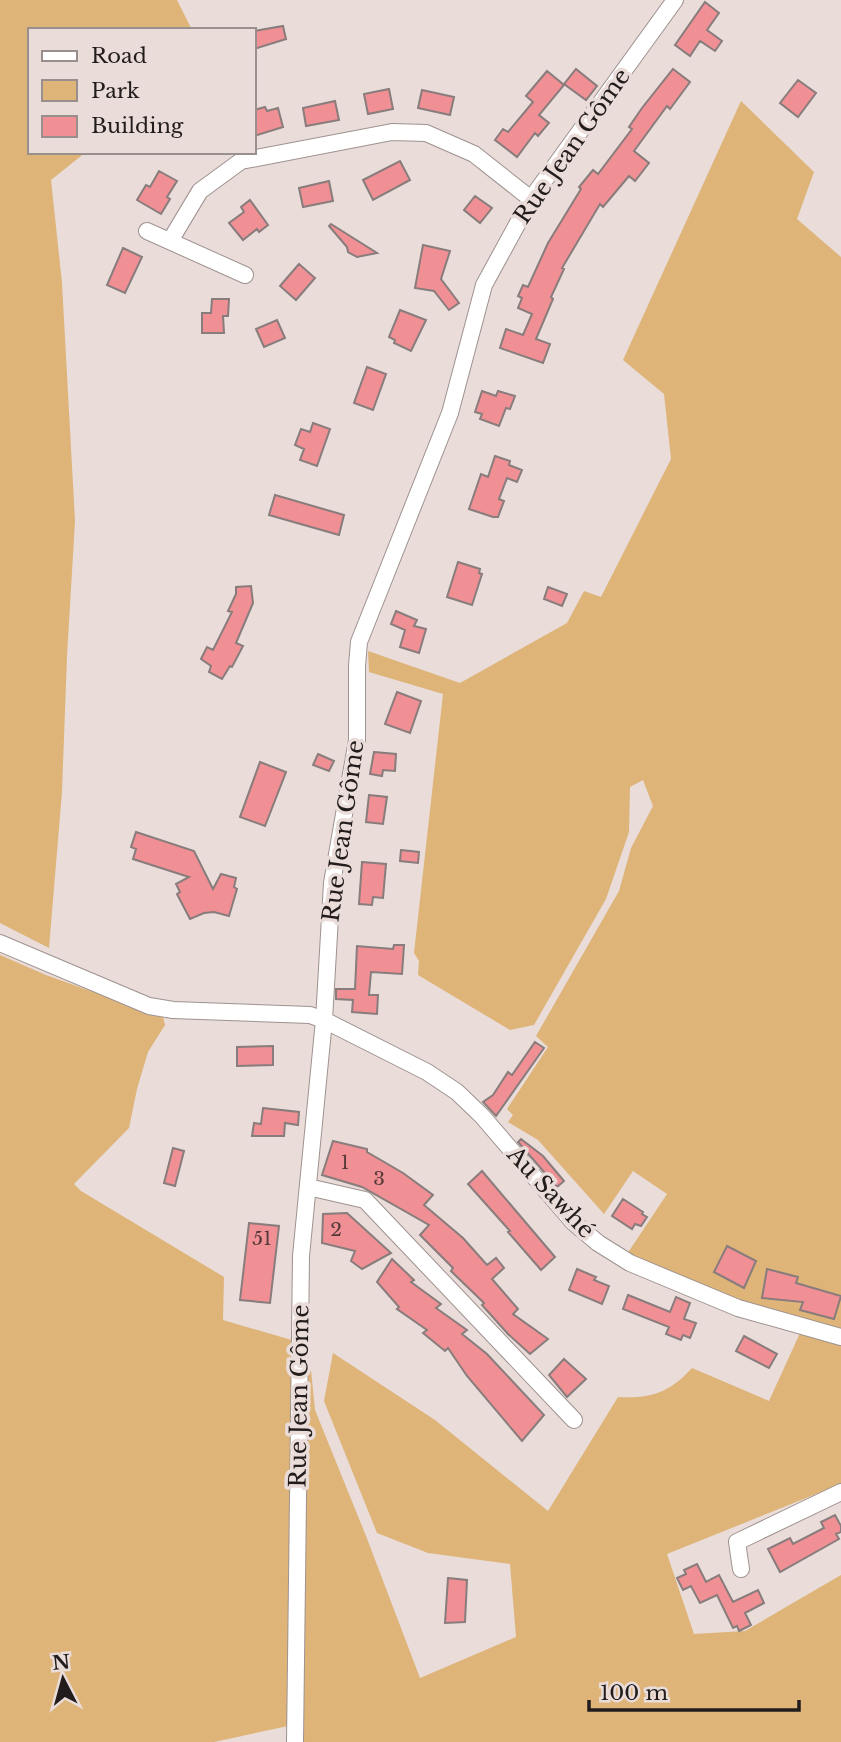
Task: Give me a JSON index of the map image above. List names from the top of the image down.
{
  "streets": {
    "street": ["Rue Jean Gôme", "Au Sawhé"]
  },
  "crossings": [
    ["Rue Jean Gôme", "Au Sawhé"]
  ],
  "house_numbers": [
    "1",
    "3",
    "2",
    "51"
  ],
  "legend": ["Road", "Park", "Building"],
  "scale_bar": "100 m",
  "north": "top"
}
